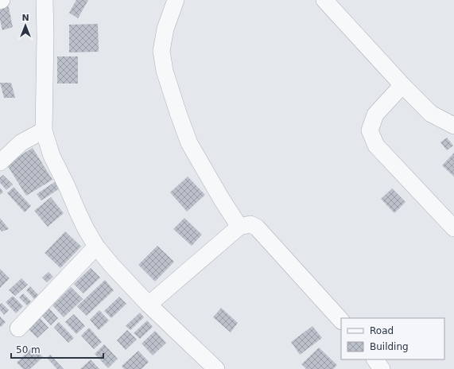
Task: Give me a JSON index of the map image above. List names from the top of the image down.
{
  "legend": ["Road", "Building"],
  "scale_bar": "50 m",
  "north": "top"
}
